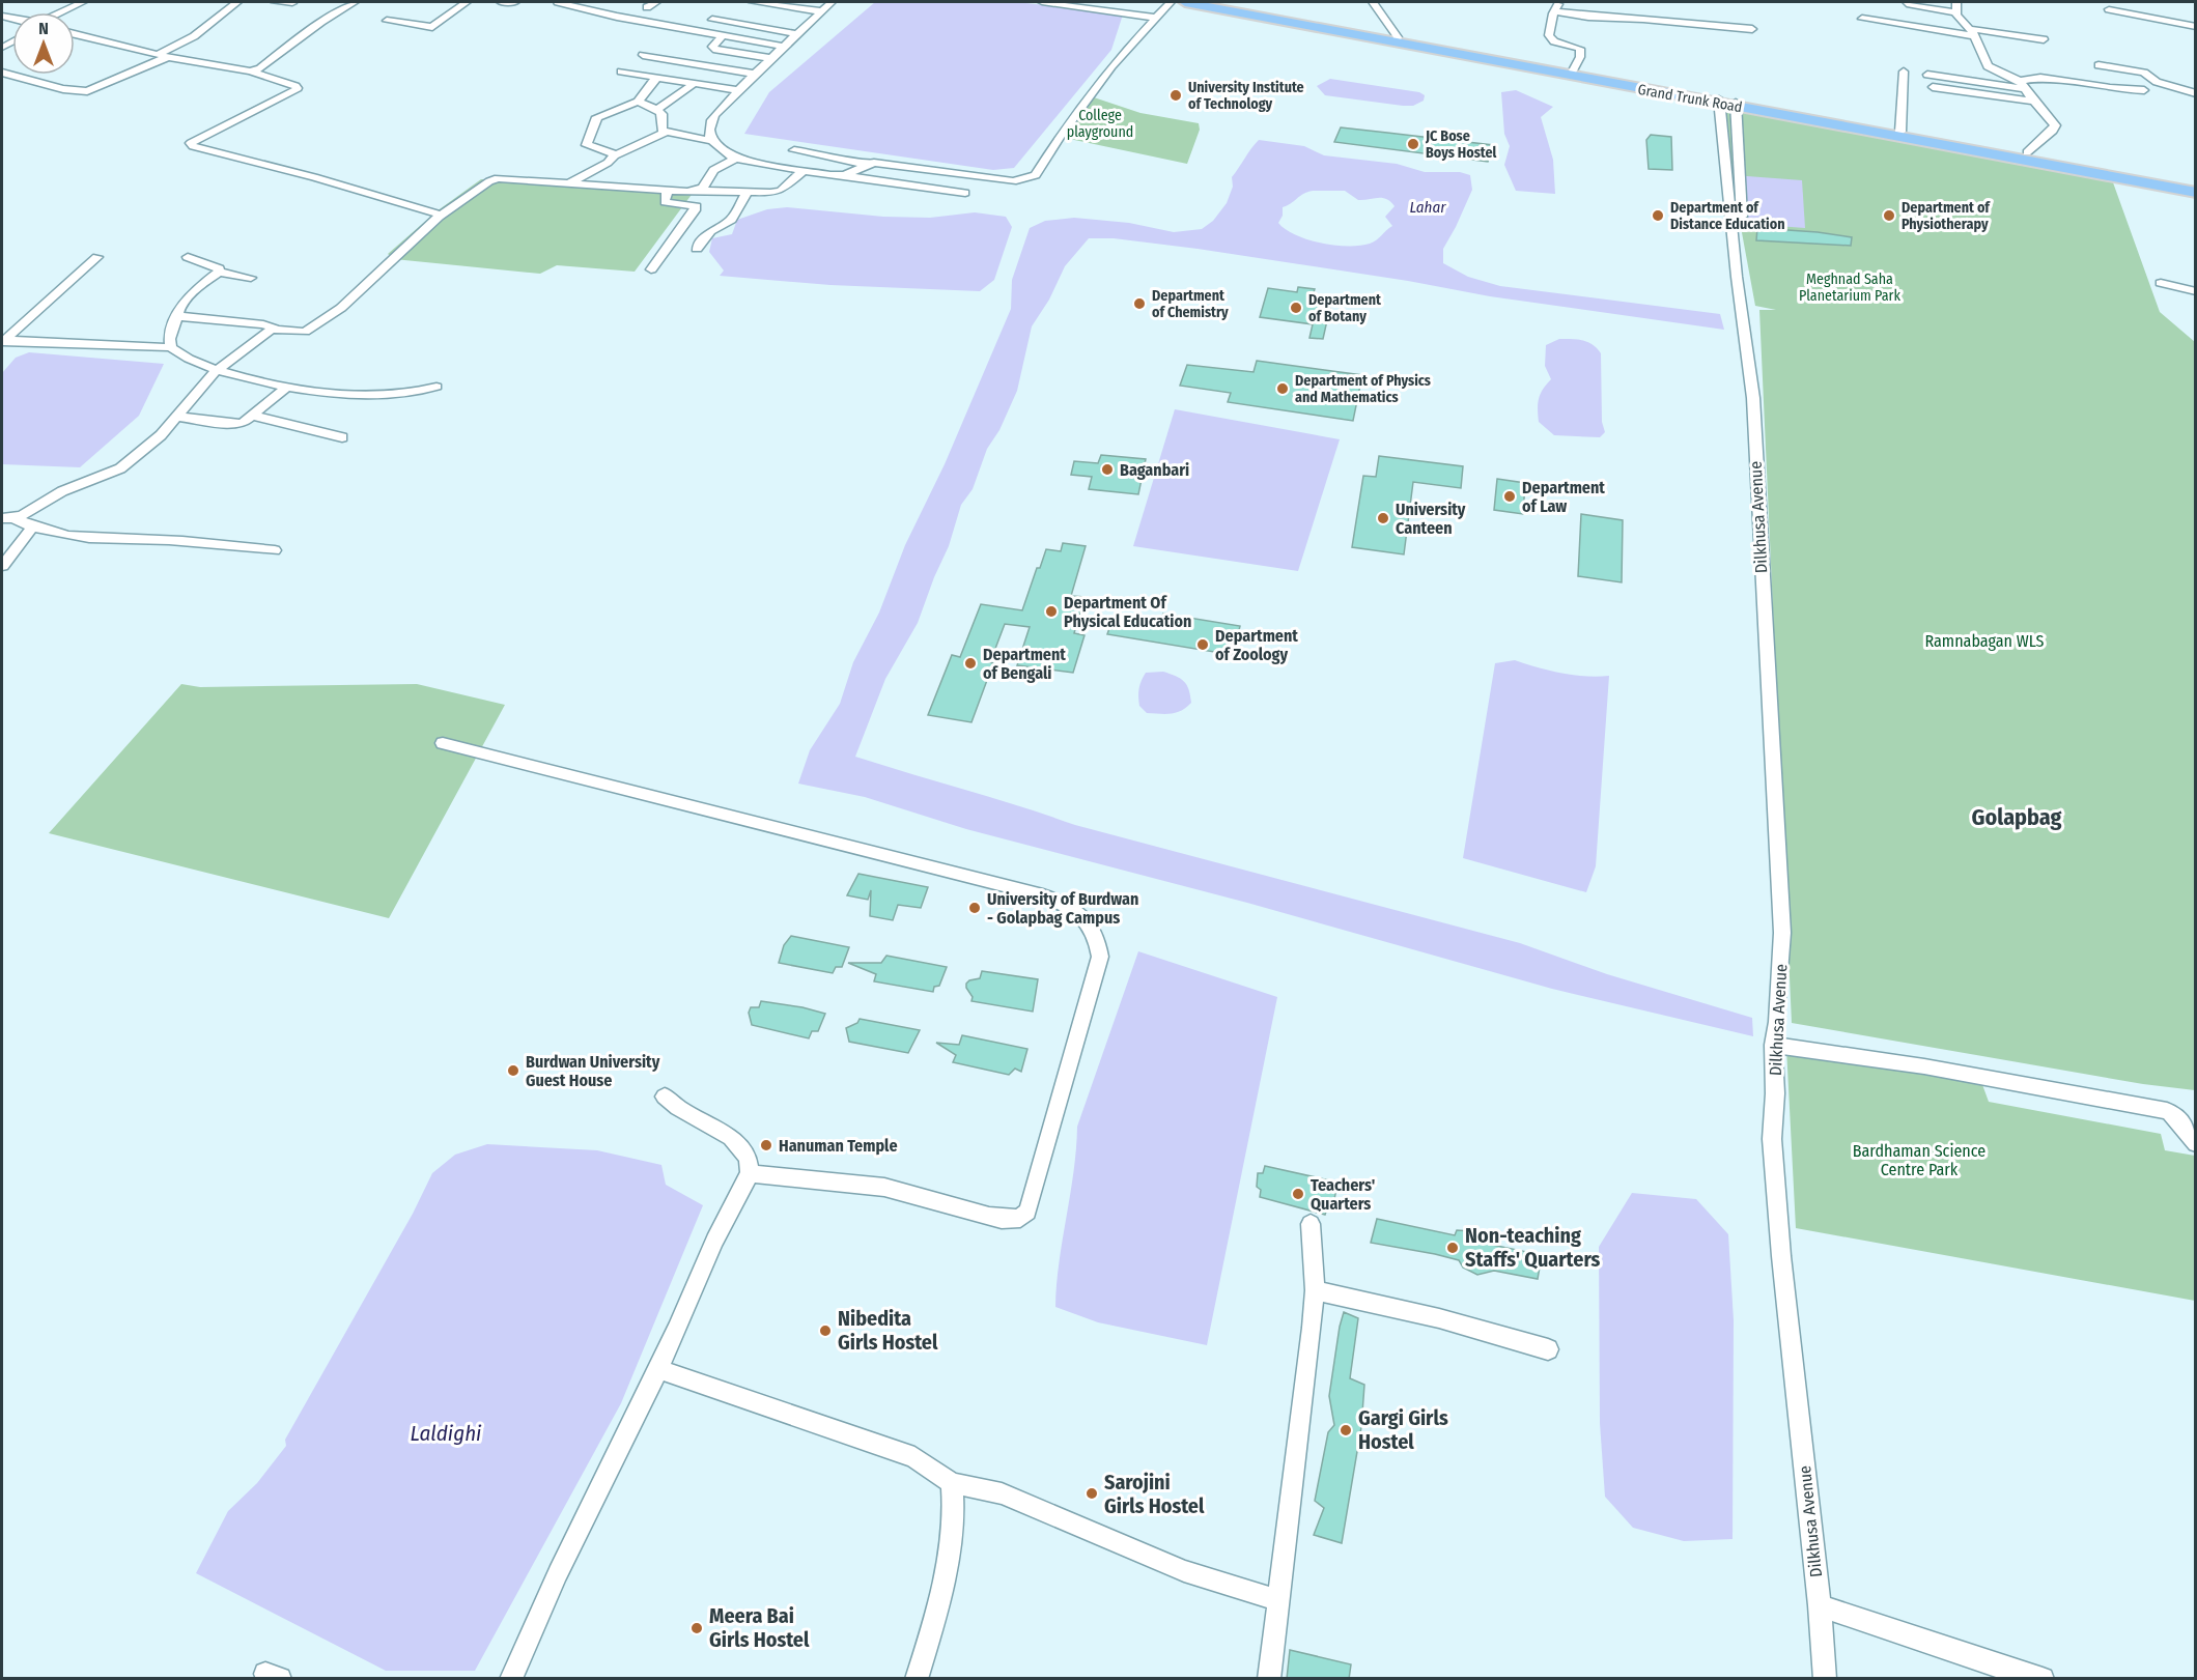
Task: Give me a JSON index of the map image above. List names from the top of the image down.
{
  "streets": {
    "main road": ["Grand Trunk Road"],
    "street": ["Dilkhusa Avenue"]
  },
  "crossings": [
    ["Grand Trunk Road", "Dilkhusa Avenue"]
  ],
  "districts": ["Golapbag"],
  "water": ["Lahar", "Laldighi"],
  "parks": [
    "College playground",
    "Meghnad Saha Planetarium Park",
    "Ramnabagan WLS",
    "Bardhaman Science Centre Park"
  ],
  "places": [
    "University Institute of Technology",
    "JC Bose Boys Hostel",
    "Department of Distance Education",
    "Department of Physiotherapy",
    "Department of Chemistry",
    "Department of Botany",
    "Department of Physics and Mathematics",
    "Baganbari",
    "Department of Law",
    "University Canteen",
    "Department Of Physical Education",
    "Department of Zoology",
    "Department of Bengali",
    "University of Burdwan - Golapbag Campus",
    "Burdwan University Guest House",
    "Hanuman Temple",
    "Teachers' Quarters",
    "Non-teaching Staffs' Quarters",
    "Nibedita Girls Hostel",
    "Gargi Girls Hostel",
    "Sarojini Girls Hostel",
    "Meera Bai Girls Hostel"
  ],
  "north": "top"
}
